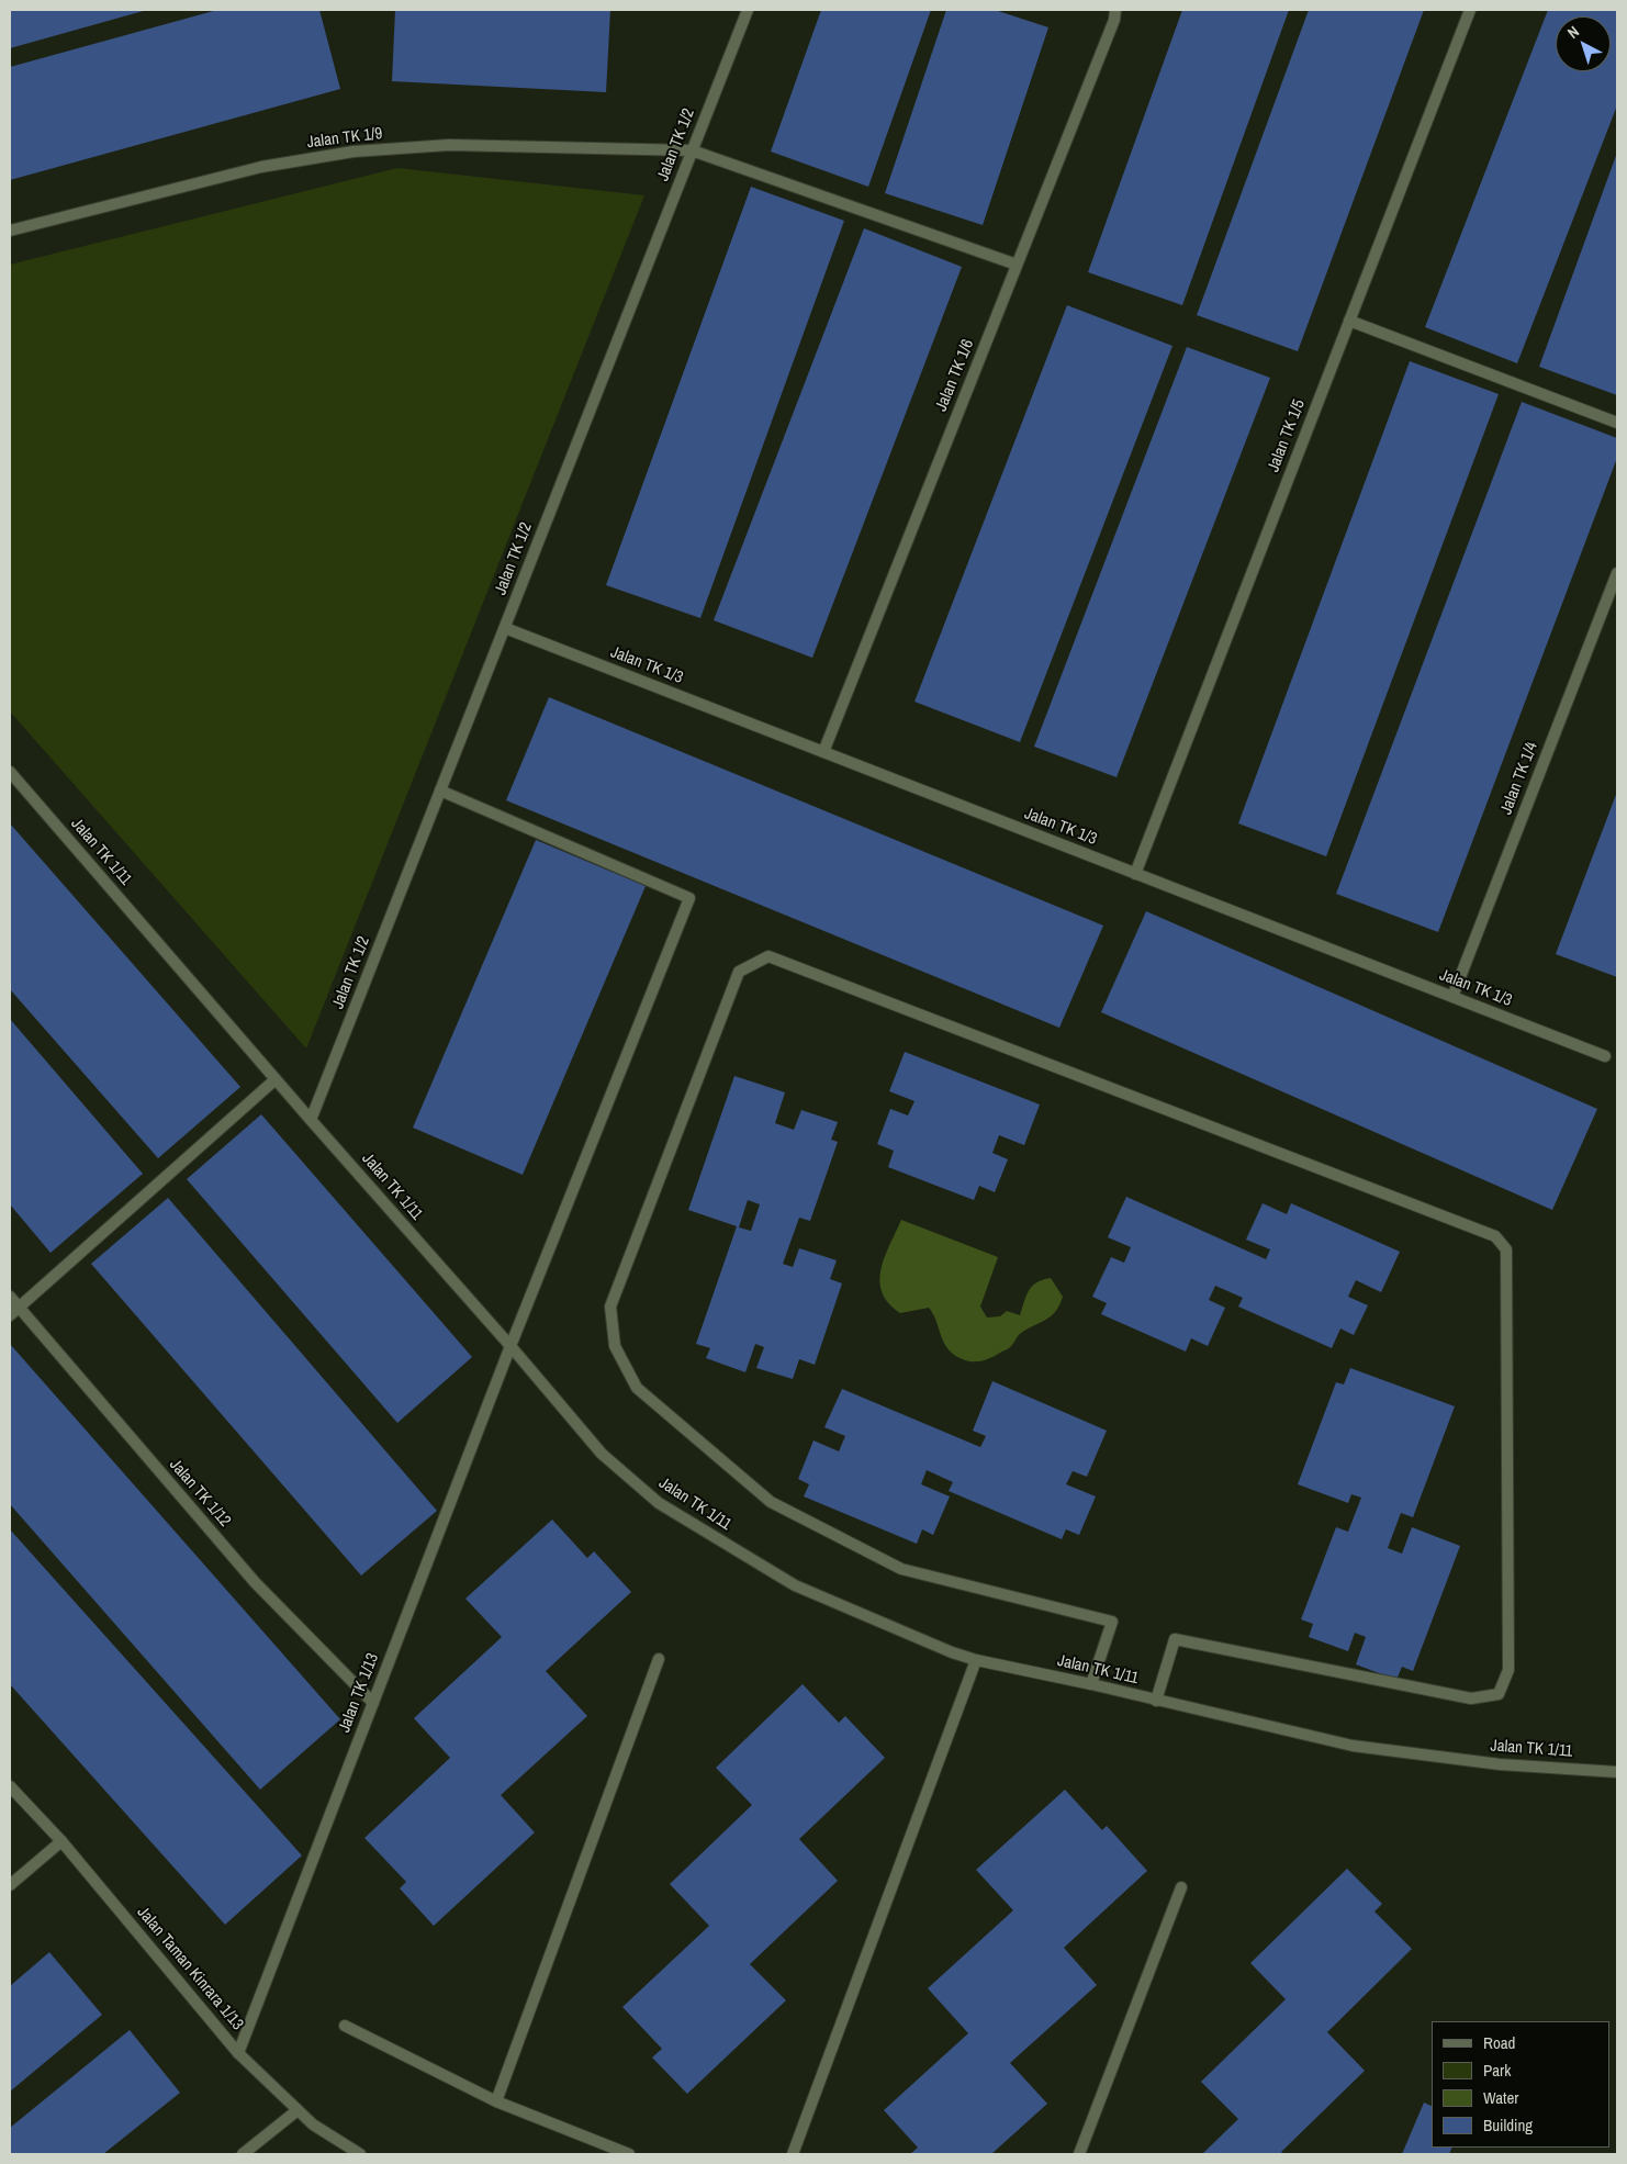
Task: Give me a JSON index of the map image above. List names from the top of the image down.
{
  "streets": {
    "street": [
      "Jalan TK 1/9",
      "Jalan TK 1/2",
      "Jalan TK 1/6",
      "Jalan TK 1/5",
      "Jalan TK 1/3",
      "Jalan TK 1/4",
      "Jalan TK 1/11",
      "Jalan TK 1/12",
      "Jalan TK 1/13",
      "Jalan Taman Kinrara 1/13"
    ]
  },
  "crossings": [
    ["Jalan TK 1/9", "Jalan TK 1/2"],
    ["Jalan TK 1/9", "Jalan TK 1/6"],
    ["Jalan TK 1/2", "Jalan TK 1/3"],
    ["Jalan TK 1/2", "Jalan TK 1/11"],
    ["Jalan TK 1/2", "Jalan TK 1/13"],
    ["Jalan TK 1/6", "Jalan TK 1/3"],
    ["Jalan TK 1/5", "Jalan TK 1/3"],
    ["Jalan TK 1/3", "Jalan TK 1/4"],
    ["Jalan TK 1/11", "Jalan TK 1/13"],
    ["Jalan TK 1/12", "Jalan TK 1/13"],
    ["Jalan TK 1/13", "Jalan Taman Kinrara 1/13"]
  ],
  "legend": [
    "Road",
    "Park",
    "Water",
    "Building"
  ],
  "north": "top left"
}
